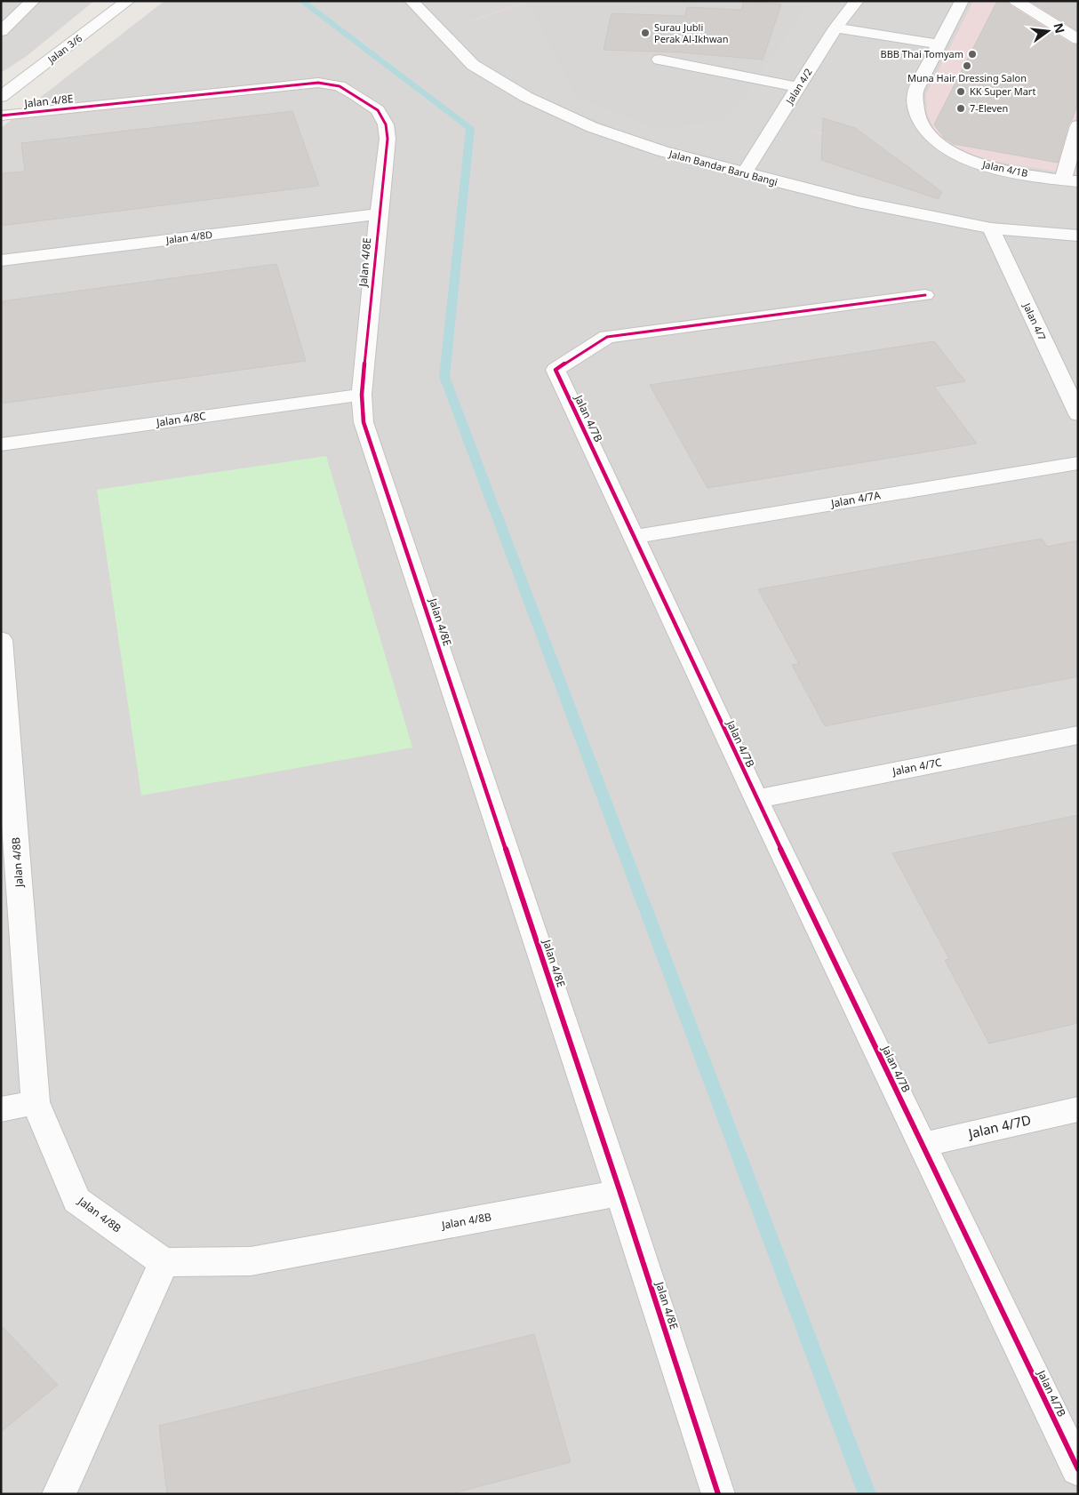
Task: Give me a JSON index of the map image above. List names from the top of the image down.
{
  "streets": {
    "street": [
      "Jalan 3/6",
      "Jalan 4/2",
      "Jalan 4/8E",
      "Jalan Bandar Baru Bangi",
      "Jalan 4/1B",
      "Jalan 4/8D",
      "Jalan 4/7",
      "Jalan 4/7B",
      "Jalan 4/8C",
      "Jalan 4/7A",
      "Jalan 4/7C",
      "Jalan 4/8B",
      "Jalan 4/7D"
    ]
  },
  "crossings": [
    ["Jalan 4/2", "Jalan Bandar Baru Bangi"],
    ["Jalan 4/8E", "Jalan 4/8D"],
    ["Jalan 4/8E", "Jalan 4/8C"],
    ["Jalan 4/8E", "Jalan 4/8B"],
    ["Jalan Bandar Baru Bangi", "Jalan 4/7"],
    ["Jalan 4/7B", "Jalan 4/7A"],
    ["Jalan 4/7B", "Jalan 4/7C"],
    ["Jalan 4/7B", "Jalan 4/7D"]
  ],
  "places": [
    "Surau Jubli Perak Al-Ikhwan",
    "BBB Thai Tomyam",
    "Muna Hair Dressing Salon",
    "KK Super Mart",
    "7-Eleven"
  ],
  "north": "right"
}
